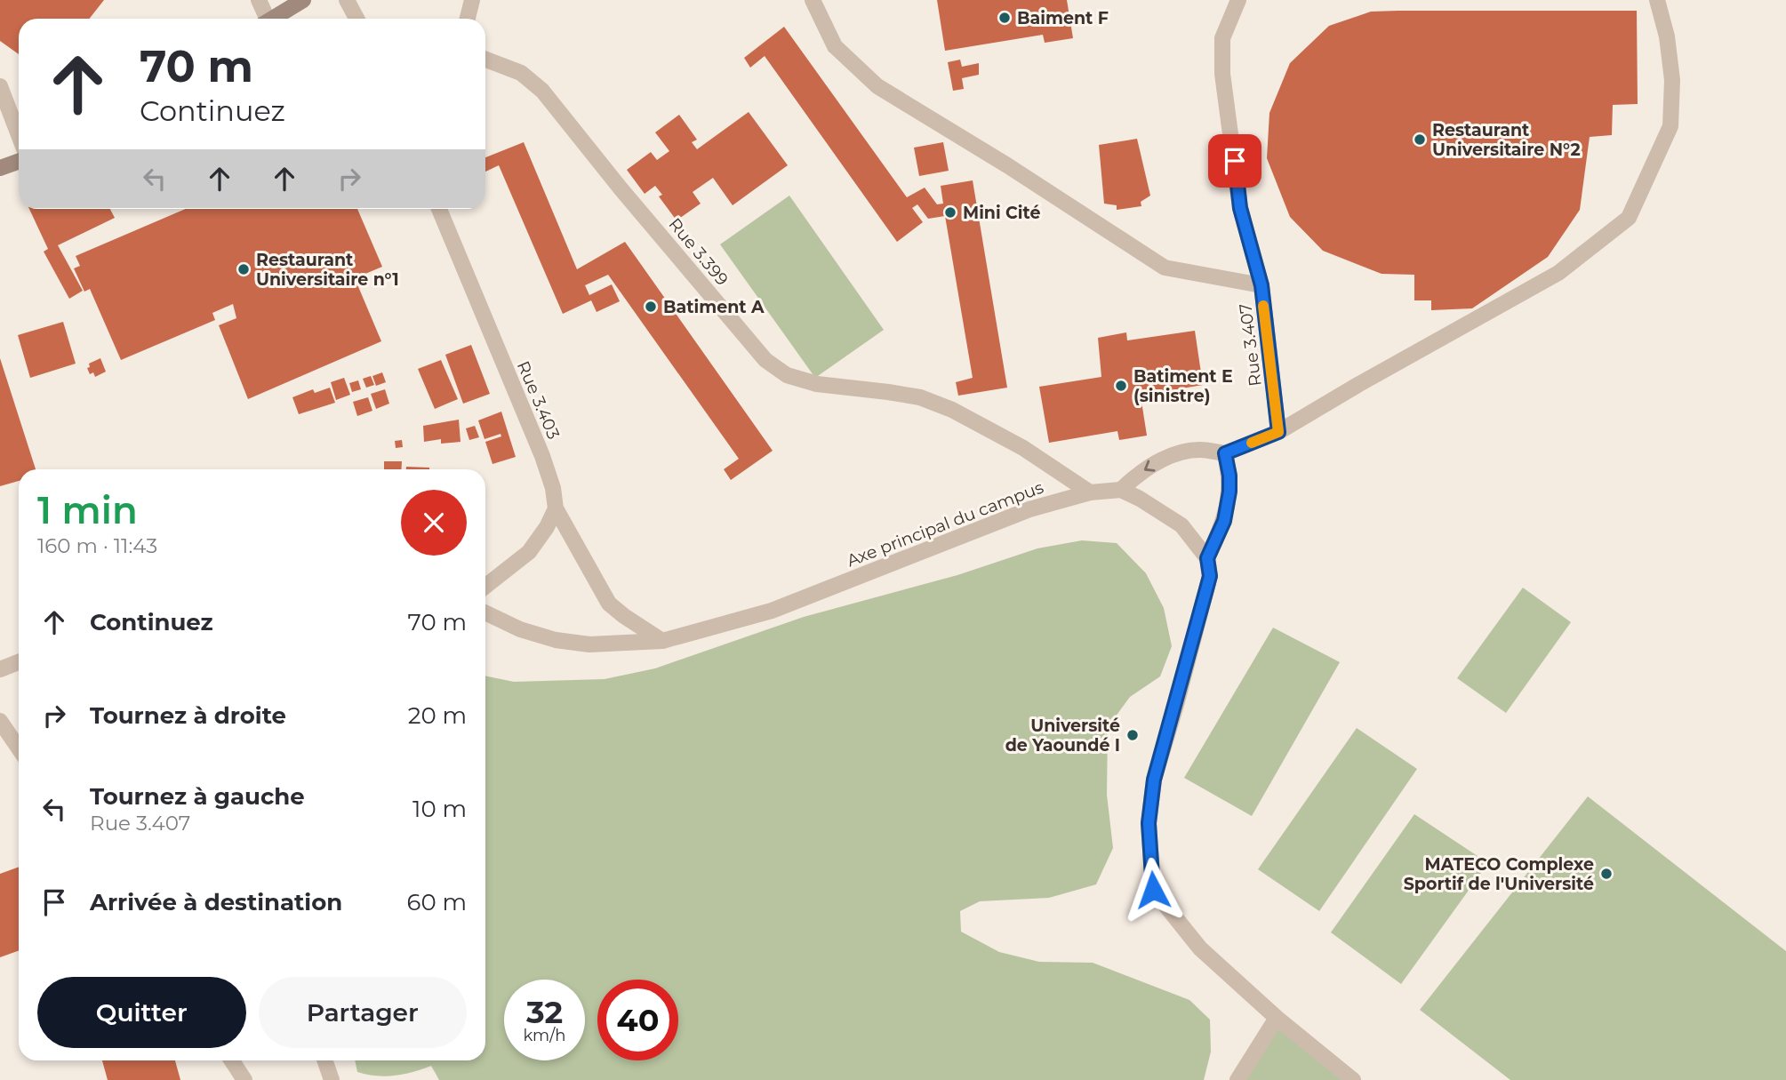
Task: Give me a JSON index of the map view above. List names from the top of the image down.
{
  "streets": {
    "street": [
      "Rue 3.399",
      "Rue 3.407",
      "Rue 3.403",
      "Axe principal du campus"
    ]
  },
  "crossings": [
    ["Rue 3.399", "Axe principal du campus"],
    ["Rue 3.403", "Axe principal du campus"]
  ],
  "places": [
    "Baiment F",
    "Restaurant Universitaire N°2",
    "Mini Cité",
    "Restaurant Universitaire n°1",
    "Batiment A",
    "Batiment E (sinistre)",
    "Université de Yaoundé I",
    "MATECO Complexe Sportif de l'Université"
  ],
  "page": {
    "turn": ["70 m", "Continuez"],
    "heading": ["1 min", "160 m · 11:43"],
    "list": [
      {
        "name": "Continuez",
        "value": "70 m"
      },
      {
        "name": "Tournez à droite",
        "value": "20 m"
      },
      {
        "name": "Tournez à gauche",
        "note": "Rue 3.407",
        "value": "10 m"
      },
      {
        "name": "Arrivée à destination",
        "value": "60 m"
      }
    ],
    "buttons": ["Quitter", "Partager"],
    "speed": "32 km/h",
    "limit": "40"
  }
}
